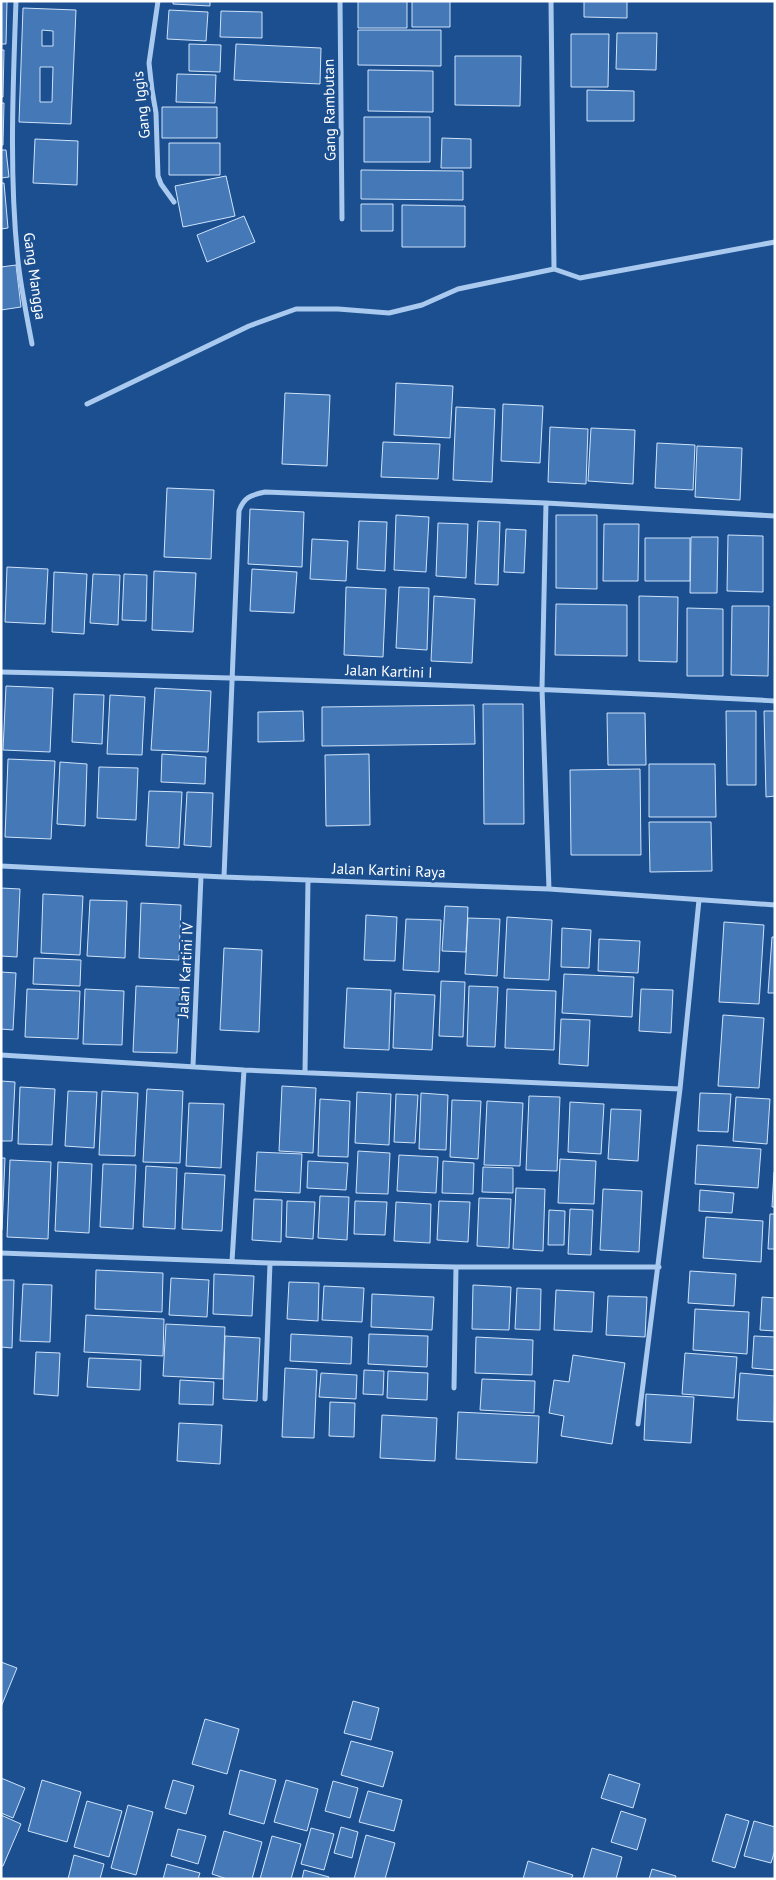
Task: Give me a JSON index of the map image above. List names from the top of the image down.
{
  "streets": {
    "street": [
      "Gang Iggis",
      "Gang Rambutan",
      "Gang Mangga",
      "Jalan Kartini I",
      "Jalan Kartini Raya",
      "Jalan Kartini IV"
    ]
  },
  "crossings": [
    ["Jalan Kartini Raya", "Jalan Kartini IV"]
  ]
}
